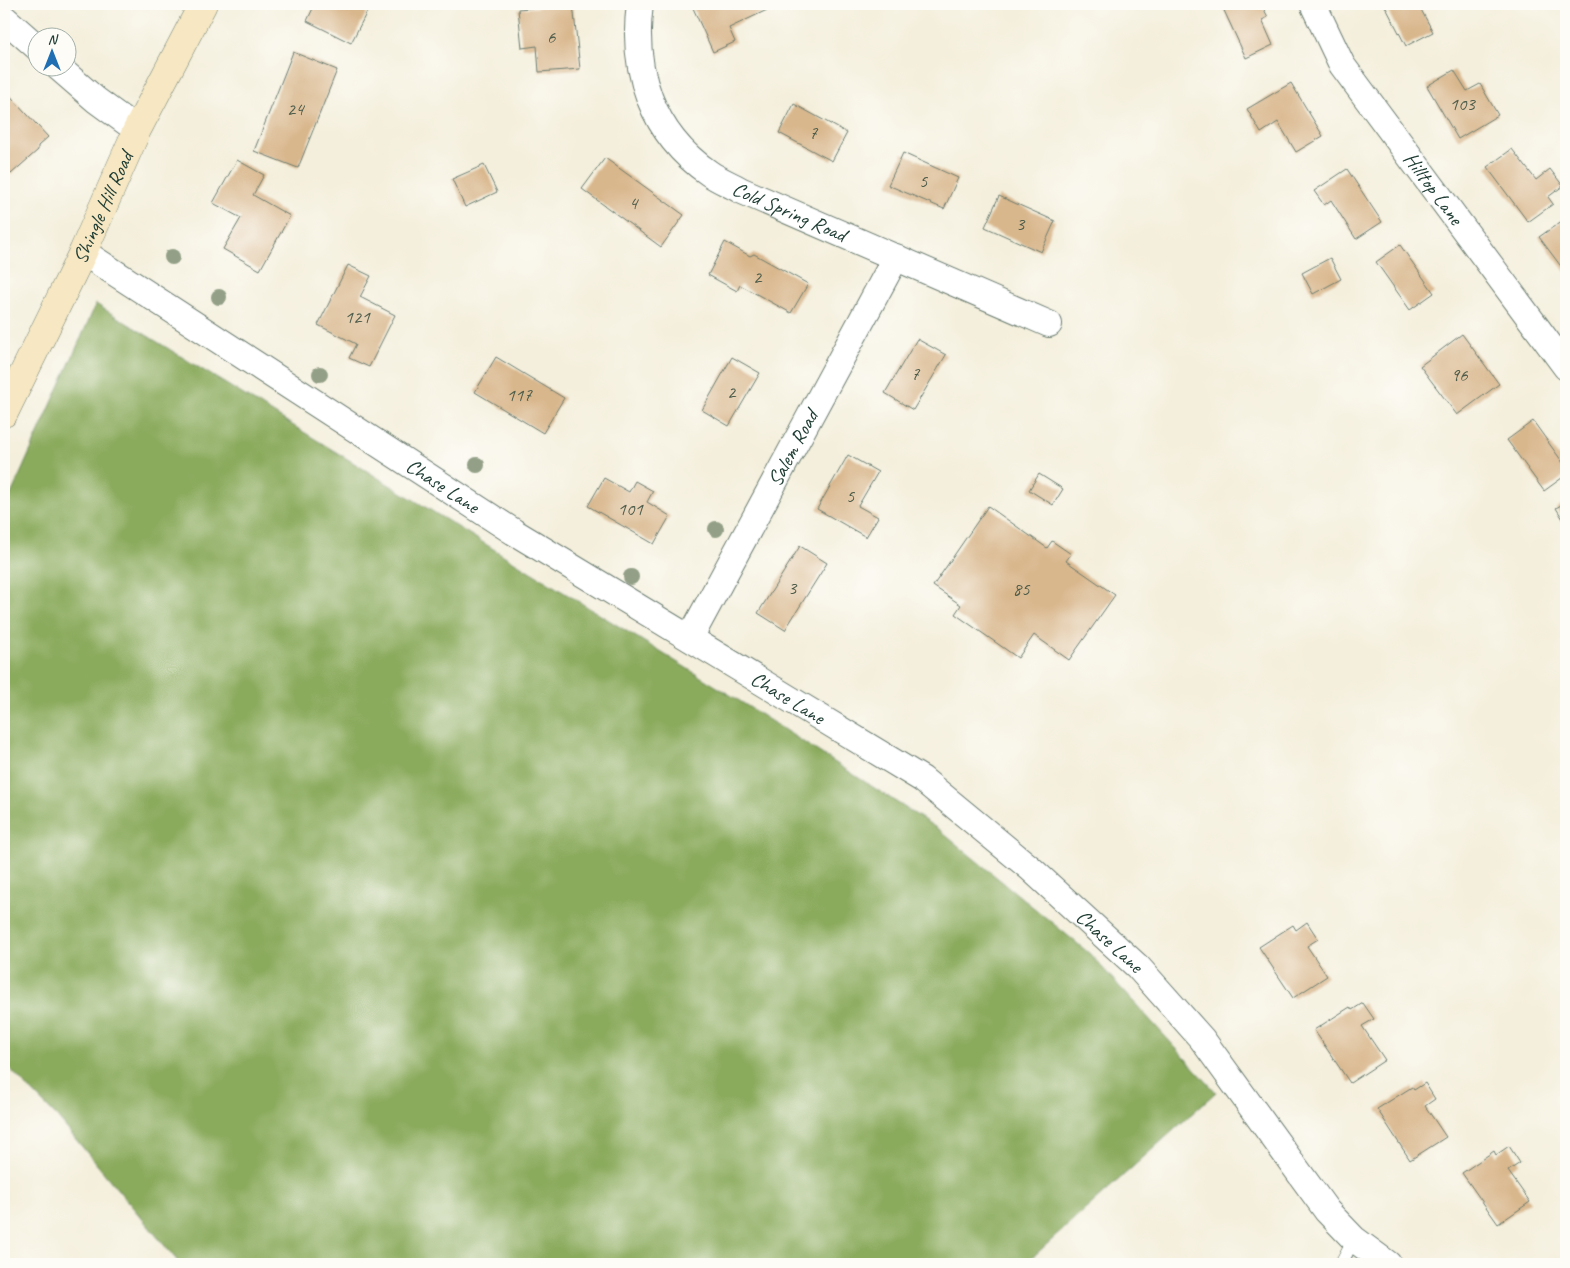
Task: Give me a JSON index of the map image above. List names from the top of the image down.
{
  "streets": {
    "street": [
      "Hilltop Lane",
      "Shingle Hill Road",
      "Cold Spring Road",
      "Salem Road",
      "Chase Lane"
    ]
  },
  "crossings": [
    ["Shingle Hill Road", "Chase Lane"],
    ["Cold Spring Road", "Salem Road"],
    ["Salem Road", "Chase Lane"]
  ],
  "house_numbers": [
    "6",
    "103",
    "24",
    "7",
    "5",
    "4",
    "3",
    "2",
    "121",
    "7",
    "96",
    "2",
    "117",
    "5",
    "101",
    "3",
    "85"
  ],
  "north": "top"
}
